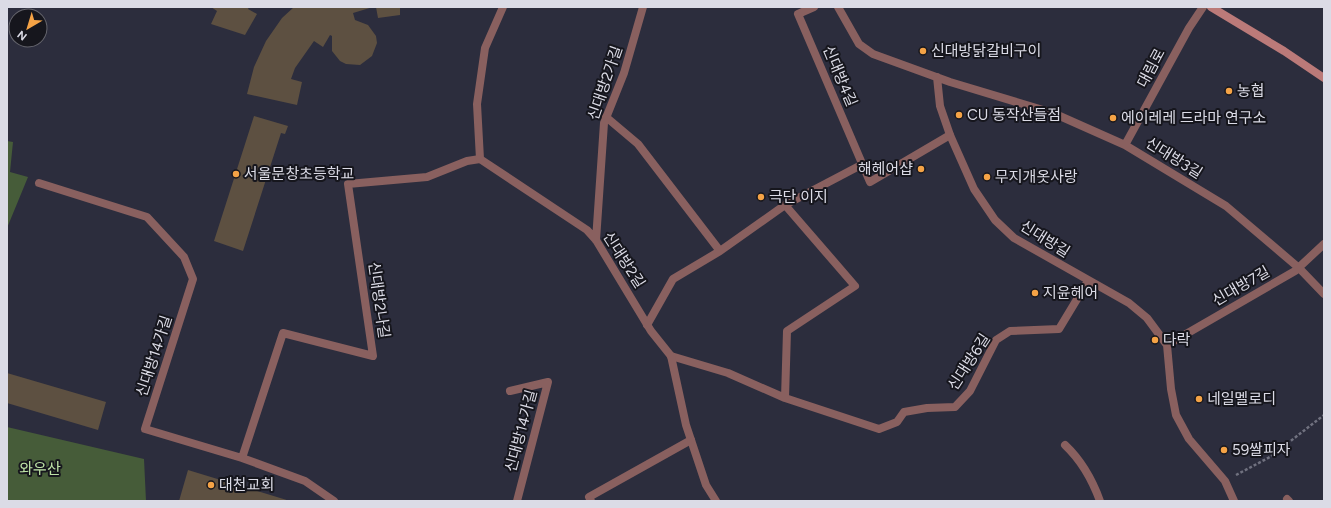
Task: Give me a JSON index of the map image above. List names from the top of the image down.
{
  "streets": {
    "street": [
      "대림로",
      "신대방4길",
      "신대방2가길",
      "신대방3길",
      "신대방길",
      "신대방2길",
      "신대방7길",
      "신대방2나길",
      "신대방14가길",
      "신대방6길"
    ]
  },
  "crossings": [
    ["대림로", "신대방3길"],
    ["신대방4길", "신대방길"],
    ["신대방2가길", "신대방2길"],
    ["신대방3길", "신대방길"],
    ["신대방3길", "신대방7길"],
    ["신대방길", "신대방7길"],
    ["신대방길", "신대방6길"],
    ["신대방2길", "신대방2나길"],
    ["신대방2길", "신대방6길"],
    ["신대방2나길", "신대방14가길"]
  ],
  "parks": ["와우산"],
  "places": [
    "신대방닭갈비구이",
    "농협",
    "CU 동작산들점",
    "에이레레 드라마 연구소",
    "해헤어샵",
    "서울문창초등학교",
    "무지개옷사랑",
    "극단 이지",
    "지윤헤어",
    "다락",
    "네일멜로디",
    "59쌀피자",
    "대천교회"
  ],
  "north": "bottom left"
}
